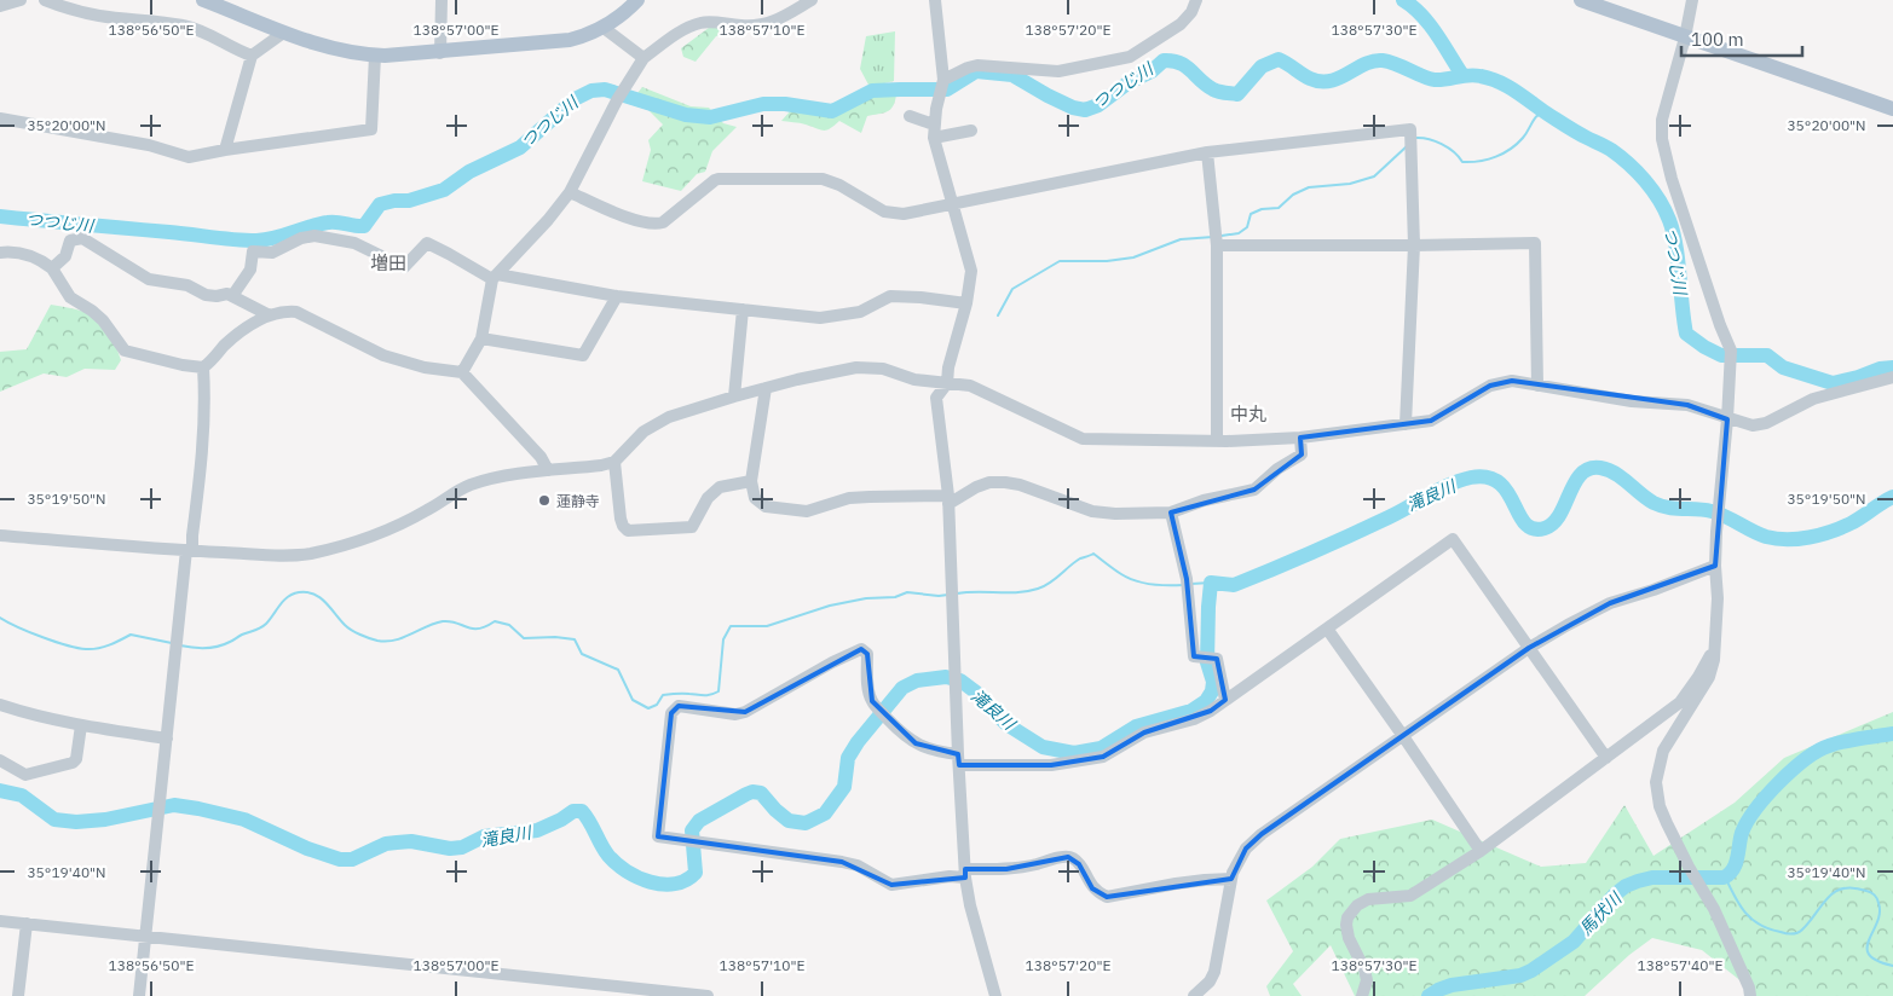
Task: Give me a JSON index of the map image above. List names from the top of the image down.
{
  "districts": ["増田", "中丸"],
  "water": ["つつじ川", "滝良川", "馬伏川"],
  "places": ["蓮静寺"],
  "scale_bar": "100 m",
  "coordinates": [
    "138°56'50\"E",
    "138°57'00\"E",
    "138°57'10\"E",
    "138°57'20\"E",
    "138°57'30\"E",
    "35°20'00\"N",
    "35°19'50\"N",
    "35°19'40\"N",
    "138°57'40\"E"
  ]
}
